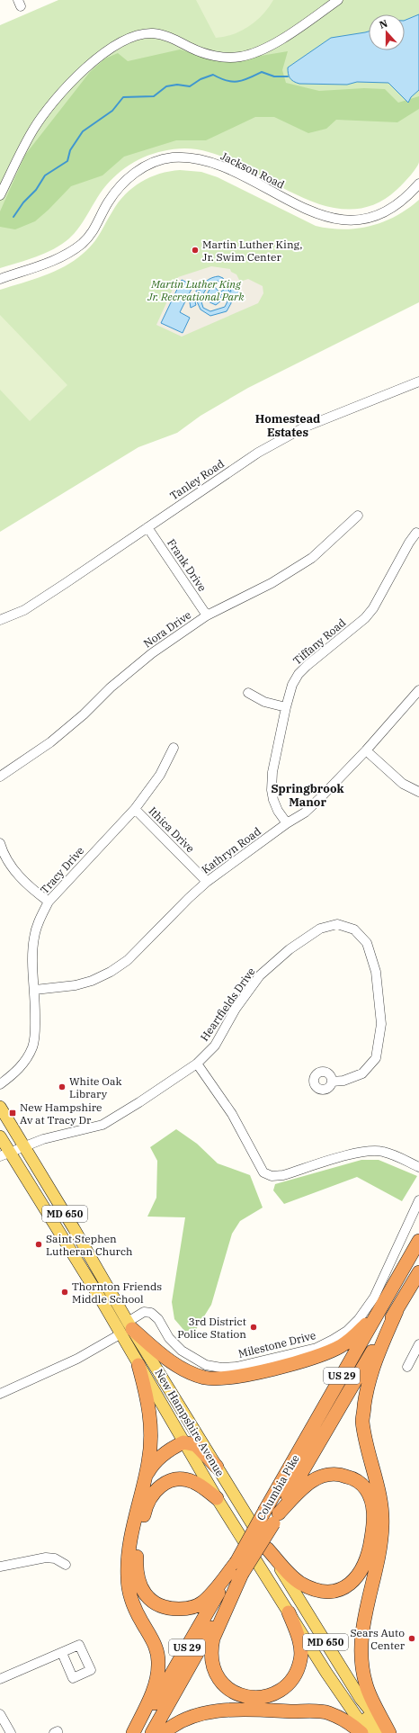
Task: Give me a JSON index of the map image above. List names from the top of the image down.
{
  "streets": {
    "highway": ["US 29", "Columbia Pike"],
    "main road": ["MD 650", "New Hampshire Avenue"],
    "street": [
      "Jackson Road",
      "Tanley Road",
      "Frank Drive",
      "Nora Drive",
      "Tiffany Road",
      "Ithica Drive",
      "Kathryn Road",
      "Tracy Drive",
      "Heartfields Drive",
      "Milestone Drive"
    ]
  },
  "crossings": [
    ["Tanley Road", "Frank Drive"],
    ["Frank Drive", "Nora Drive"],
    ["Tiffany Road", "Kathryn Road"],
    ["Ithica Drive", "Kathryn Road"],
    ["Ithica Drive", "Tracy Drive"],
    ["Kathryn Road", "Tracy Drive"],
    ["Heartfields Drive", "MD 650"],
    ["Heartfields Drive", "New Hampshire Avenue"],
    ["MD 650", "Milestone Drive"],
    ["MD 650", "New Hampshire Avenue"],
    ["Milestone Drive", "New Hampshire Avenue"]
  ],
  "districts": ["Homestead Estates", "Springbrook Manor"],
  "parks": ["Martin Luther King Jr. Recreational Park"],
  "places": {
    "other": [
      "Martin Luther King, Jr. Swim Center",
      "White Oak Library",
      "Saint Stephen Lutheran Church",
      "Thornton Friends Middle School",
      "3rd District Police Station",
      "Sears Auto Center"
    ],
    "transit": ["New Hampshire Av at Tracy Dr"]
  },
  "north": "top"
}
